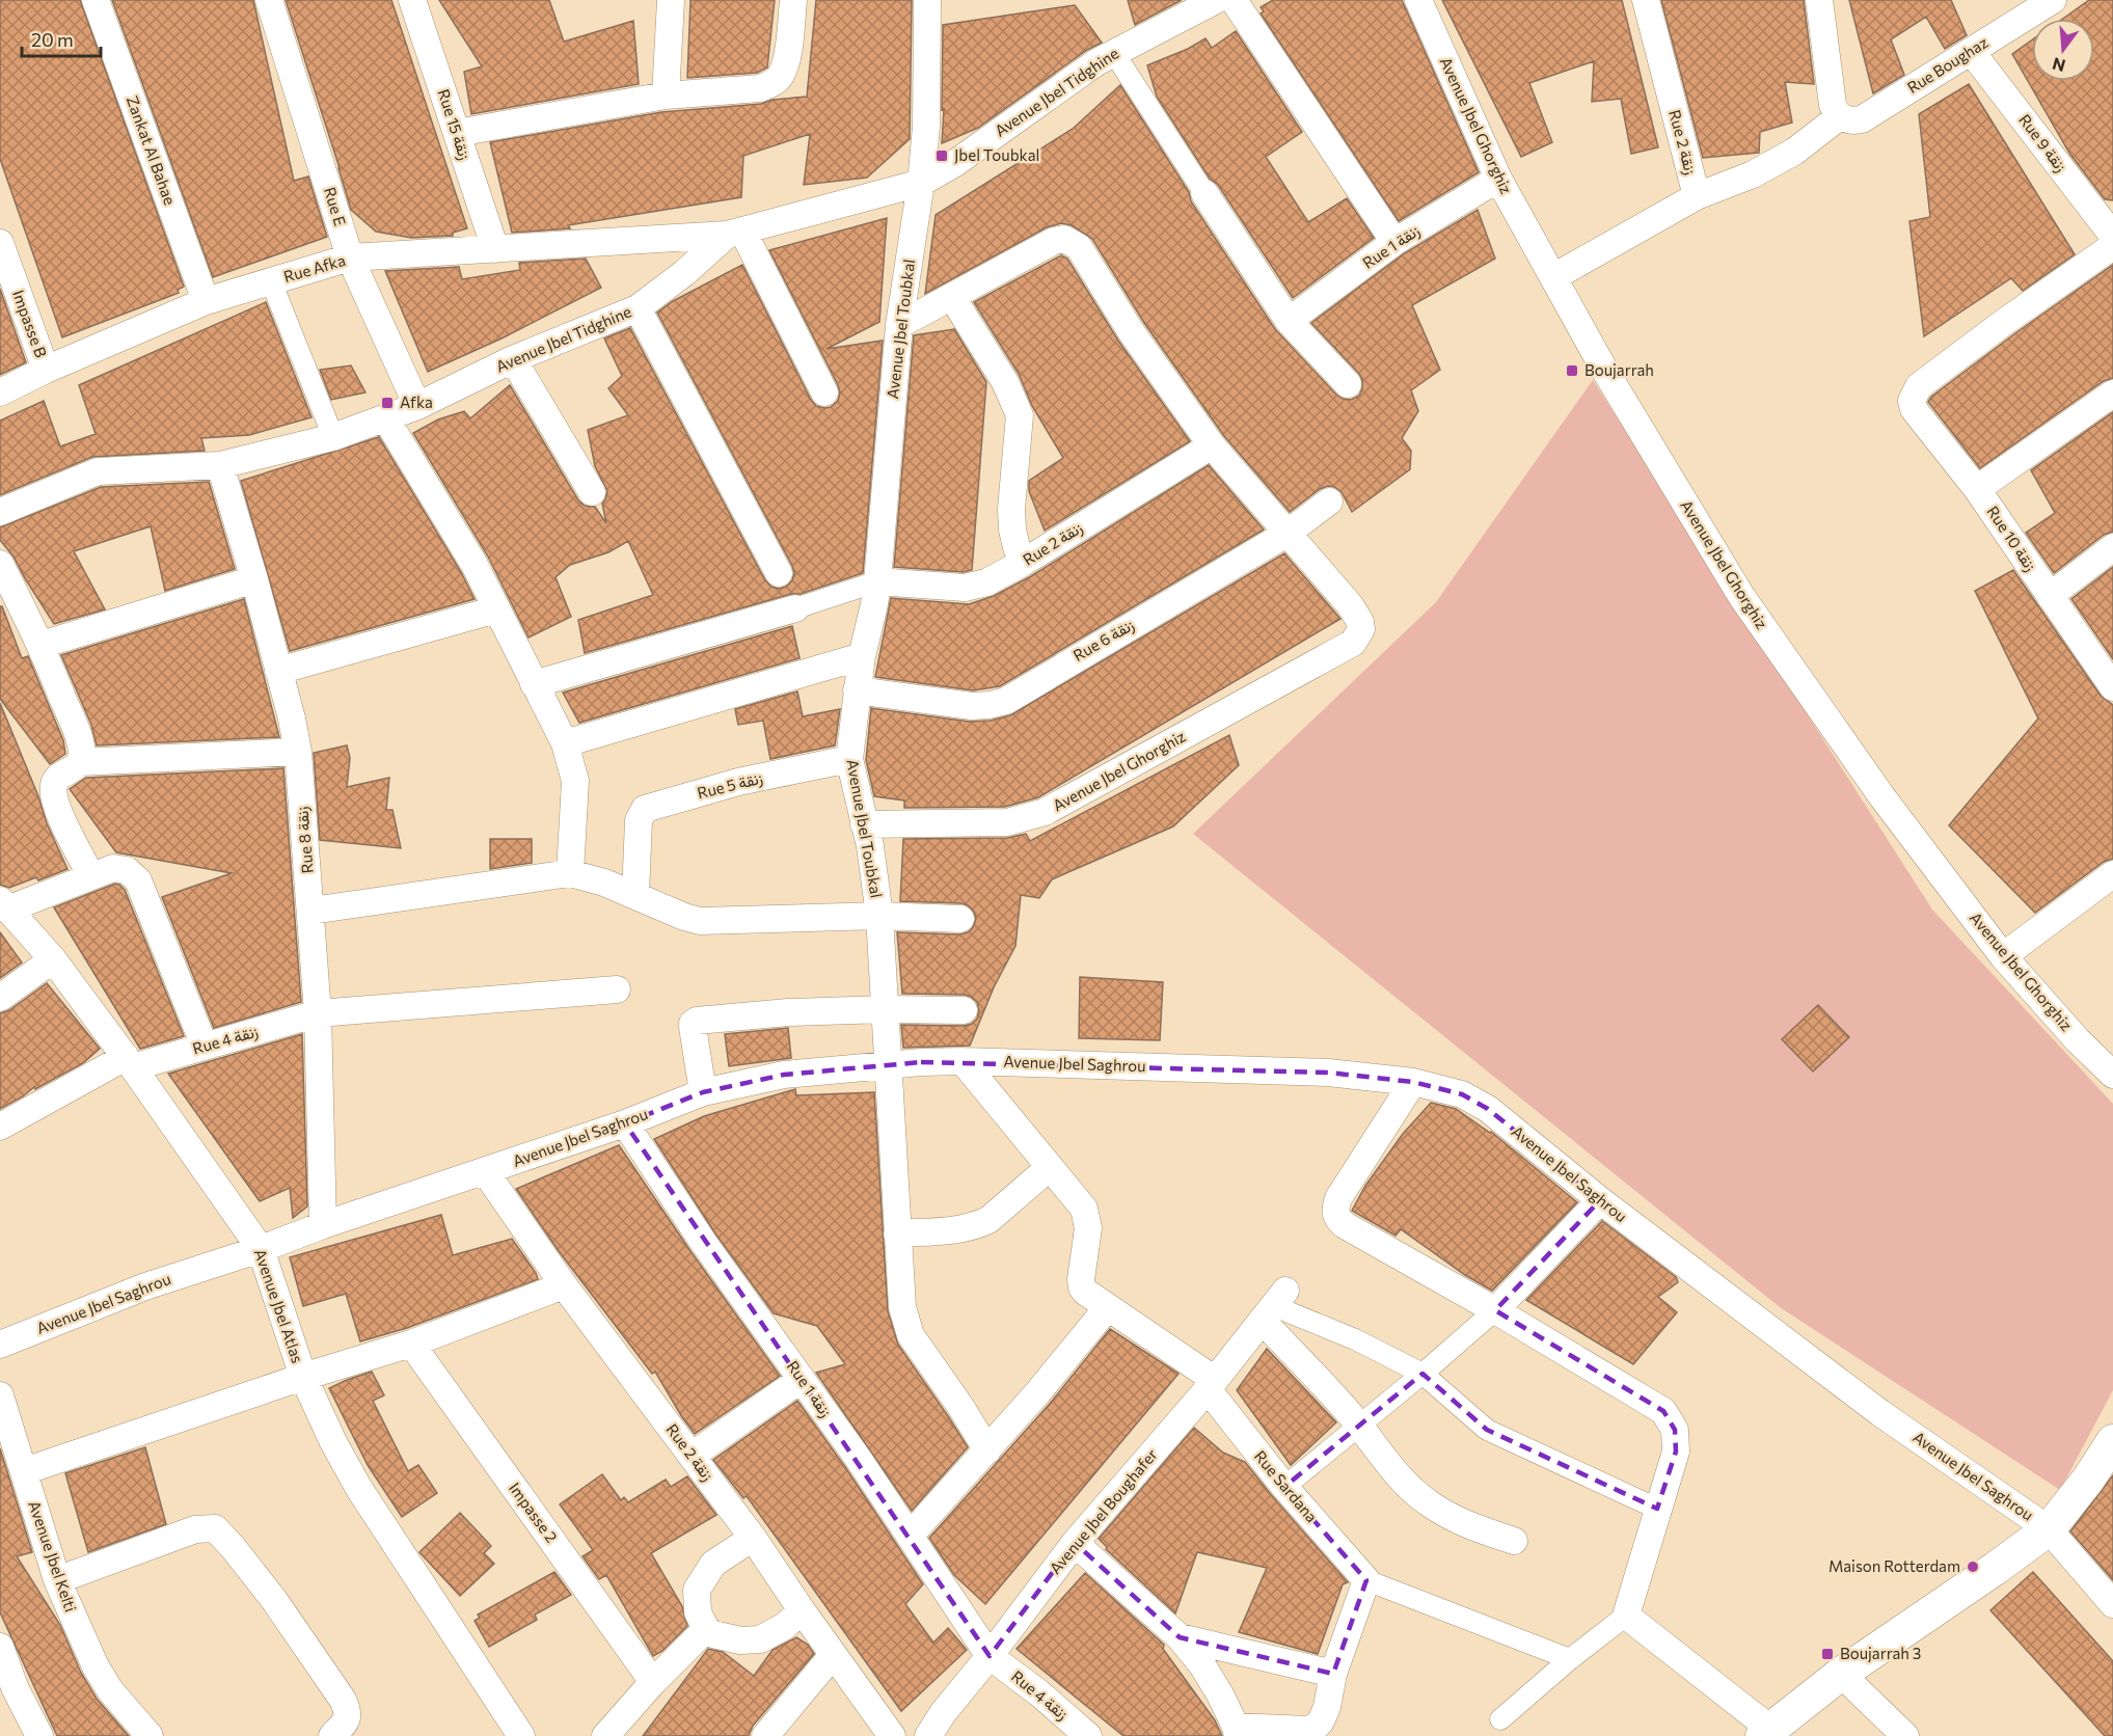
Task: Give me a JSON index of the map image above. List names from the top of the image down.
{
  "streets": {
    "street": [
      "Rue Boughaz",
      "Avenue Jbel Tidghine",
      "Rue 15 زنقة",
      "Avenue Jbel Ghorghiz",
      "Rue 2 زنقة",
      "Rue 9 زنقة",
      "Zankat Al Bahae",
      "Rue E",
      "Rue 1 زنقة",
      "Rue Afka",
      "Impasse B",
      "Avenue Jbel Toubkal",
      "Rue 10 زنقة",
      "Rue 6 زنقة",
      "Rue 5 زنقة",
      "Rue 8 زنقة",
      "Rue 4 زنقة",
      "Avenue Jbel Saghrou",
      "Avenue Jbel Atlas",
      "Rue Sardana",
      "Avenue Jbel Boughafer",
      "Impasse 2",
      "Avenue Jbel Kelti"
    ]
  },
  "crossings": [
    ["Rue Boughaz", "Rue 2 زنقة"],
    ["Rue Boughaz", "Rue 9 زنقة"],
    ["Avenue Jbel Tidghine", "Rue E"],
    ["Avenue Jbel Tidghine", "Rue Afka"],
    ["Avenue Jbel Tidghine", "Avenue Jbel Toubkal"],
    ["Avenue Jbel Tidghine", "Rue 8 زنقة"],
    ["Rue 15 زنقة", "Rue Afka"],
    ["Avenue Jbel Ghorghiz", "Rue 1 زنقة"],
    ["Avenue Jbel Ghorghiz", "Avenue Jbel Toubkal"],
    ["Avenue Jbel Ghorghiz", "Rue 6 زنقة"],
    ["Rue 2 زنقة", "Avenue Jbel Toubkal"],
    ["Rue 2 زنقة", "Avenue Jbel Saghrou"],
    ["Zankat Al Bahae", "Rue Afka"],
    ["Rue E", "Rue Afka"],
    ["Rue 1 زنقة", "Rue 4 زنقة"],
    ["Rue 1 زنقة", "Avenue Jbel Saghrou"],
    ["Rue 1 زنقة", "Avenue Jbel Boughafer"],
    ["Rue Afka", "Impasse B"],
    ["Avenue Jbel Toubkal", "Rue 6 زنقة"],
    ["Avenue Jbel Toubkal", "Rue 5 زنقة"],
    ["Avenue Jbel Toubkal", "Avenue Jbel Saghrou"],
    ["Rue 8 زنقة", "Rue 4 زنقة"],
    ["Rue 8 زنقة", "Avenue Jbel Saghrou"],
    ["Rue 4 زنقة", "Avenue Jbel Atlas"],
    ["Rue 4 زنقة", "Avenue Jbel Boughafer"],
    ["Avenue Jbel Saghrou", "Avenue Jbel Atlas"],
    ["Rue Sardana", "Avenue Jbel Boughafer"]
  ],
  "places": {
    "transit": [
      "Jbel Toubkal",
      "Boujarrah",
      "Afka",
      "Boujarrah 3"
    ],
    "other": ["Maison Rotterdam"]
  },
  "scale_bar": "20 m",
  "north": "bottom"
}
